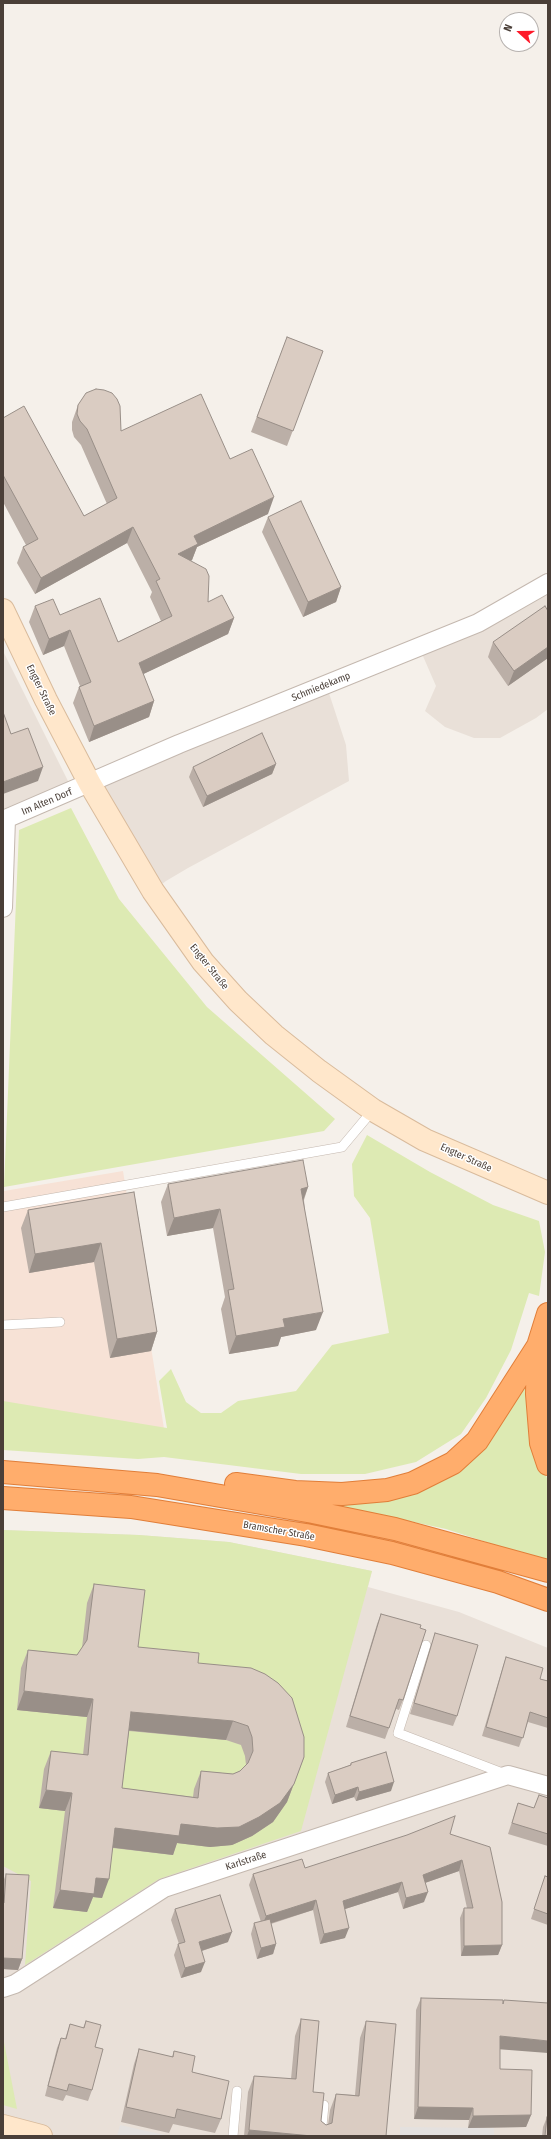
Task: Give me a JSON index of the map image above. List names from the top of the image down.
{
  "streets": {
    "highway": ["Bramscher Straße"],
    "main road": ["Engter Straße"],
    "street": ["Schmiedekamp", "Im Alten Dorf", "Karlstraße"]
  },
  "crossings": [
    ["Schmiedekamp", "Engter Straße"],
    ["Schmiedekamp", "Im Alten Dorf"],
    ["Engter Straße", "Im Alten Dorf"]
  ],
  "north": "left"
}
